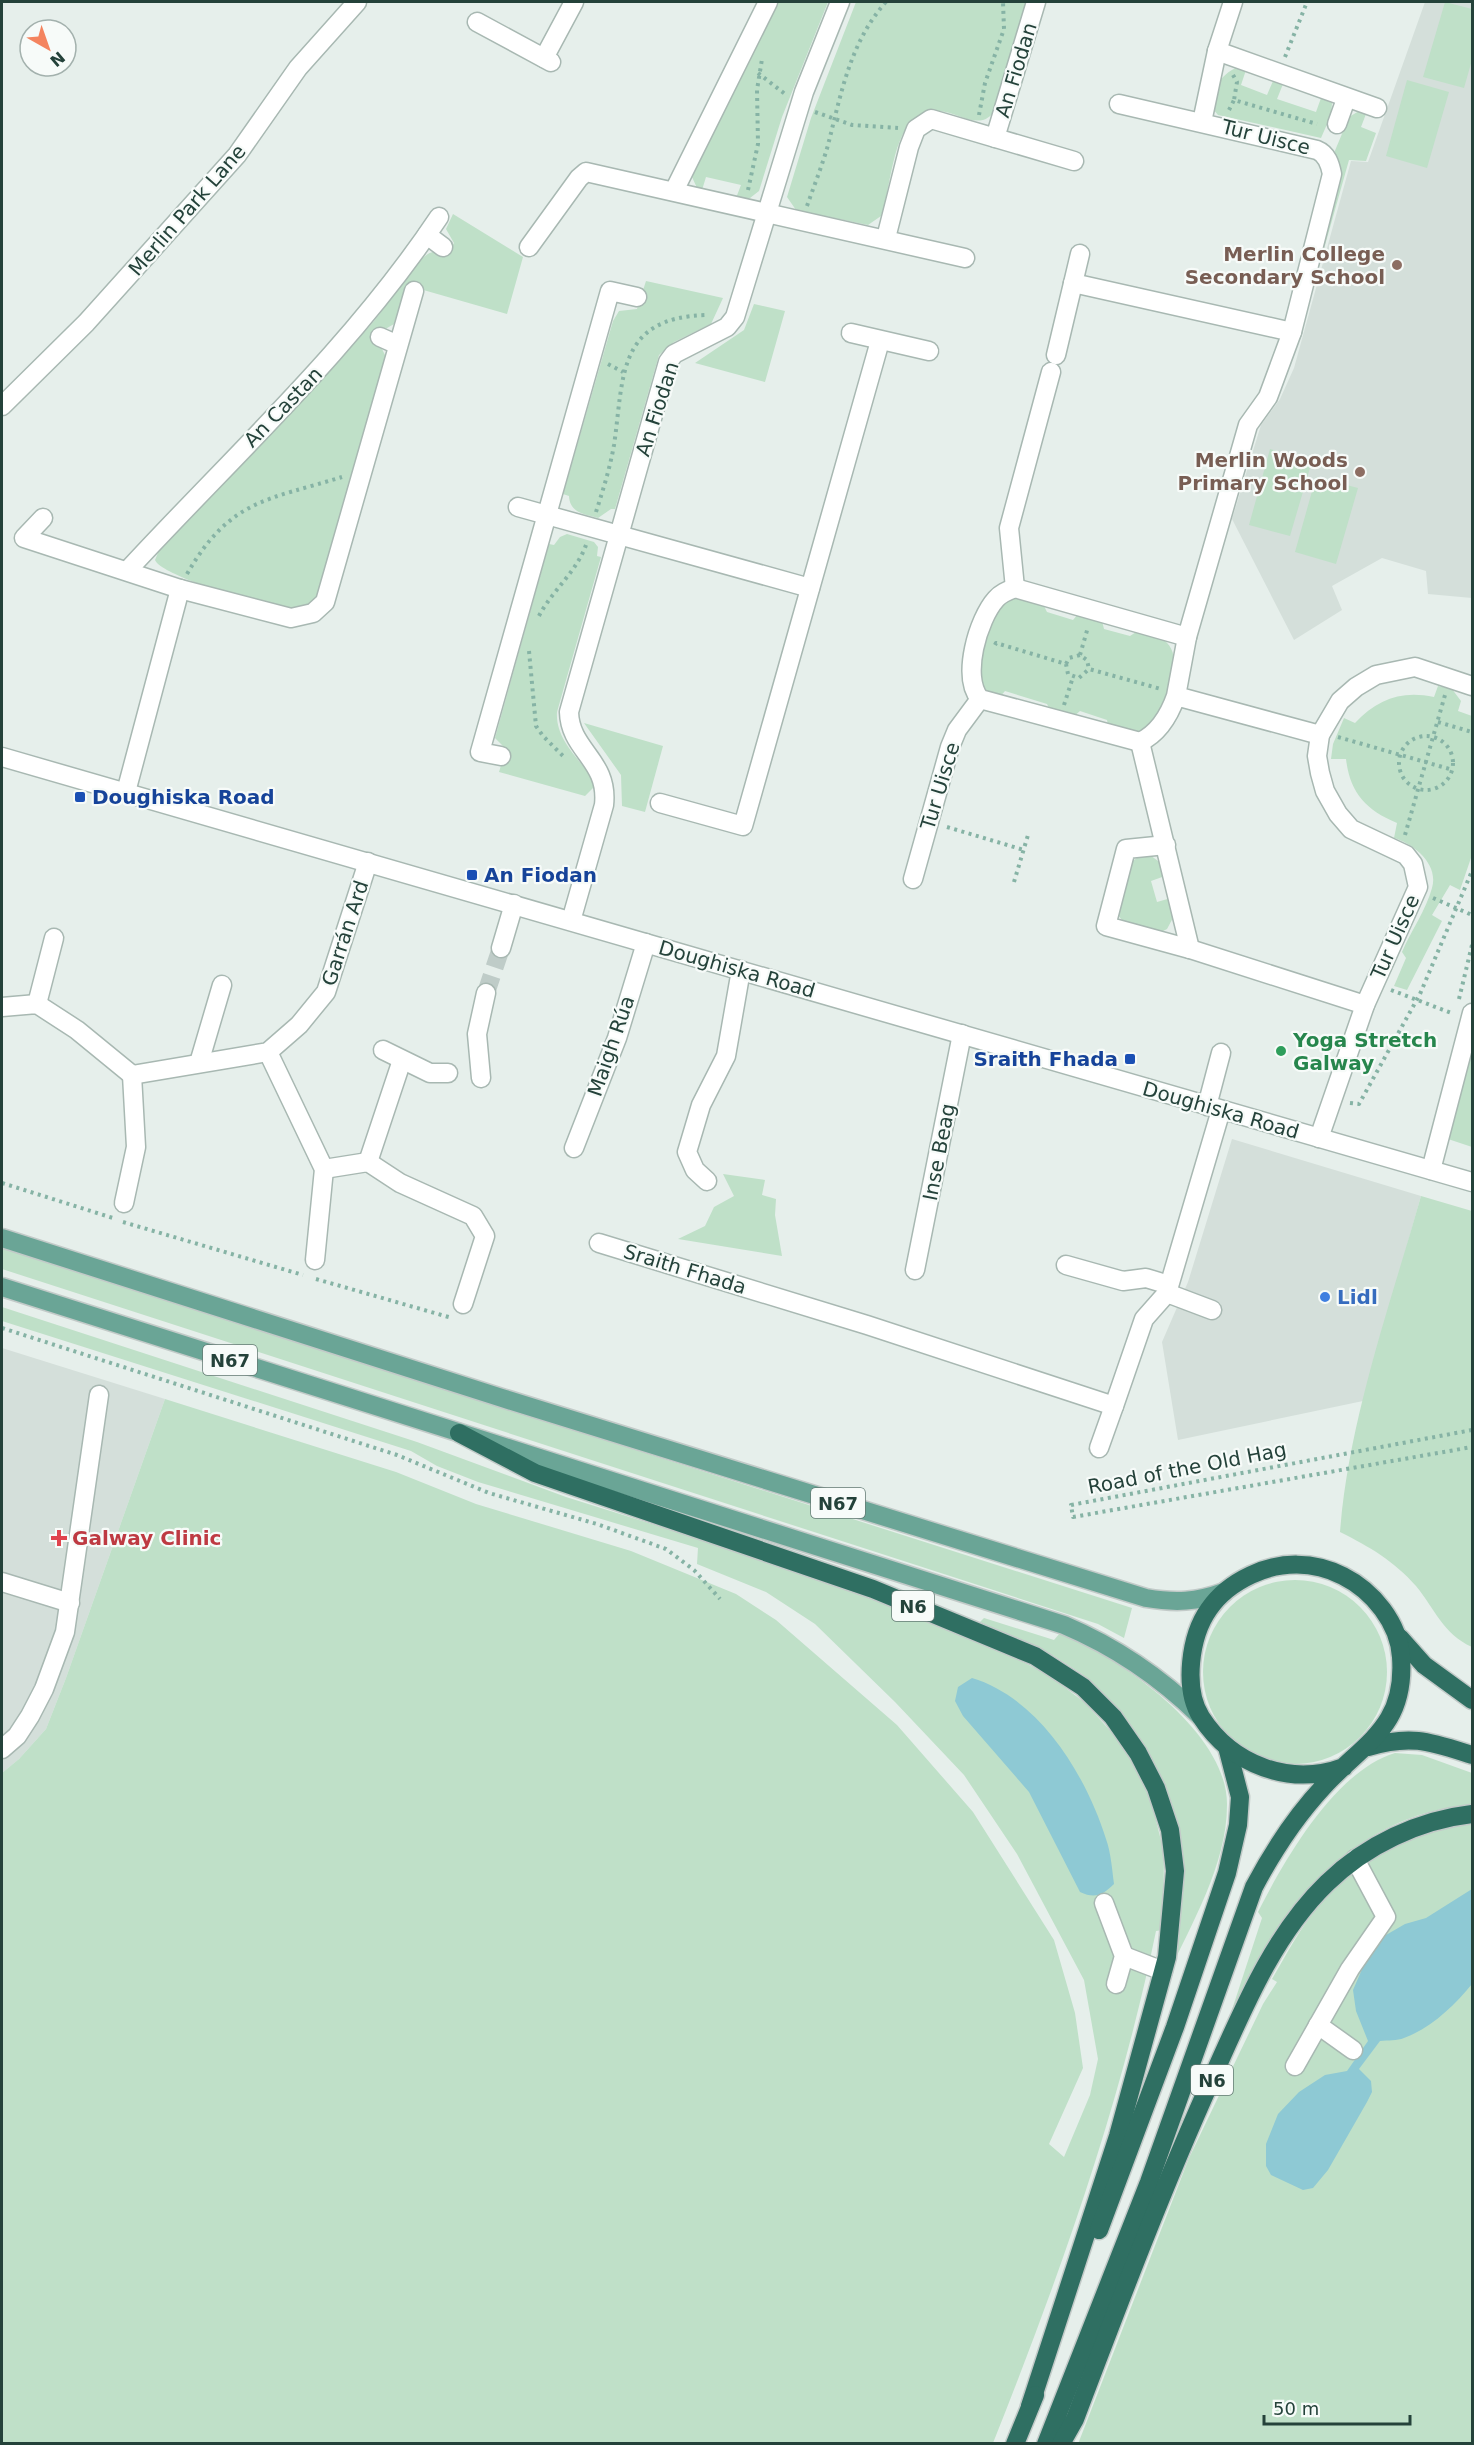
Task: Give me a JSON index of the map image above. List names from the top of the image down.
{
  "streets": {
    "highway": ["N6"],
    "main road": ["N67"],
    "street": [
      "An Fiodan",
      "Tur Uisce",
      "Merlin Park Lane",
      "An Castan",
      "Garrán Ard",
      "Doughiska Road",
      "Maigh Rúa",
      "Inse Beag",
      "Sraith Fhada"
    ],
    "path": ["Road of the Old Hag"]
  },
  "crossings": [
    ["An Fiodan", "Doughiska Road"],
    ["Tur Uisce", "Doughiska Road"],
    ["Garrán Ard", "Doughiska Road"],
    ["Doughiska Road", "Maigh Rúa"],
    ["Doughiska Road", "Inse Beag"],
    ["N67", "N6"]
  ],
  "places": {
    "other": [
      "Merlin College Secondary School",
      "Merlin Woods Primary School",
      "Yoga Stretch Galway",
      "Lidl"
    ],
    "transit": ["Doughiska Road", "An Fiodan", "Sraith Fhada"],
    "health": ["Galway Clinic"]
  },
  "scale_bar": "50 m",
  "north": "bottom right"
}
